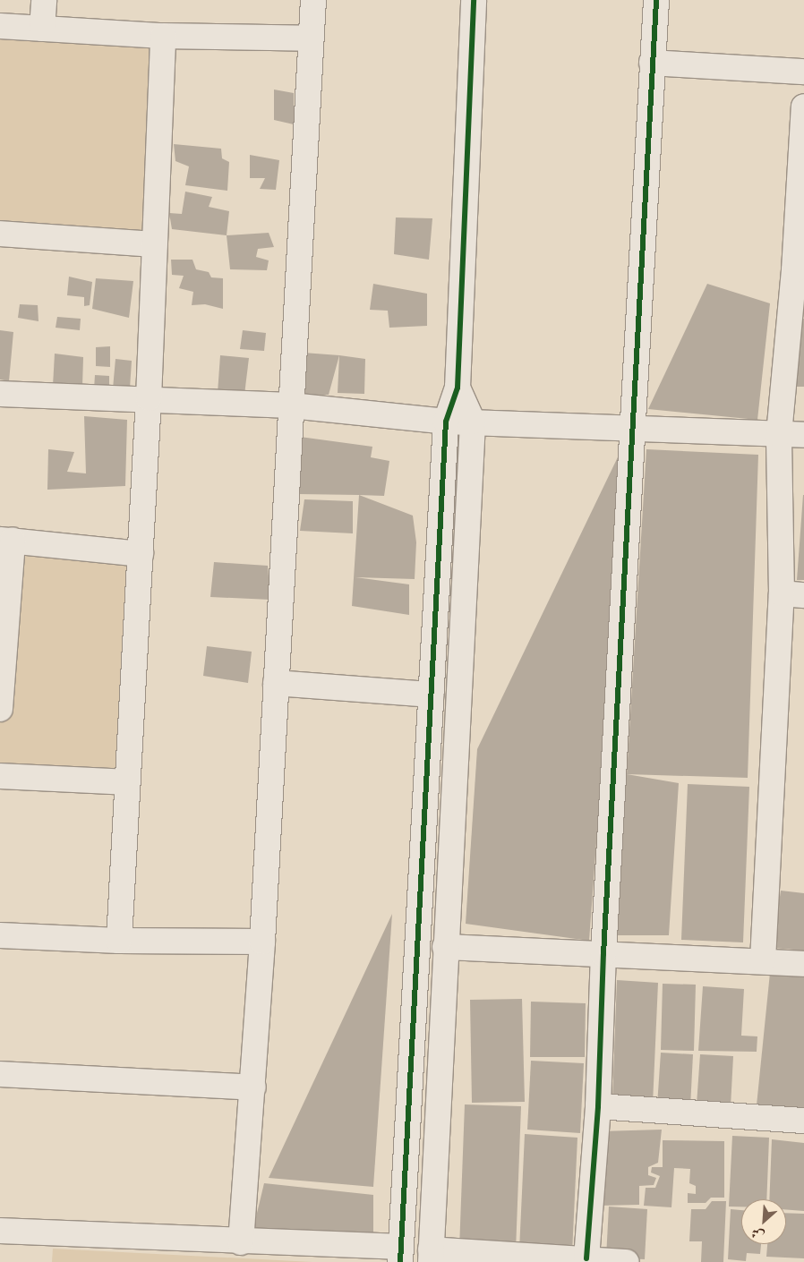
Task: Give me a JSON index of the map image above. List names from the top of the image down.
{
  "north": "bottom left"
}
